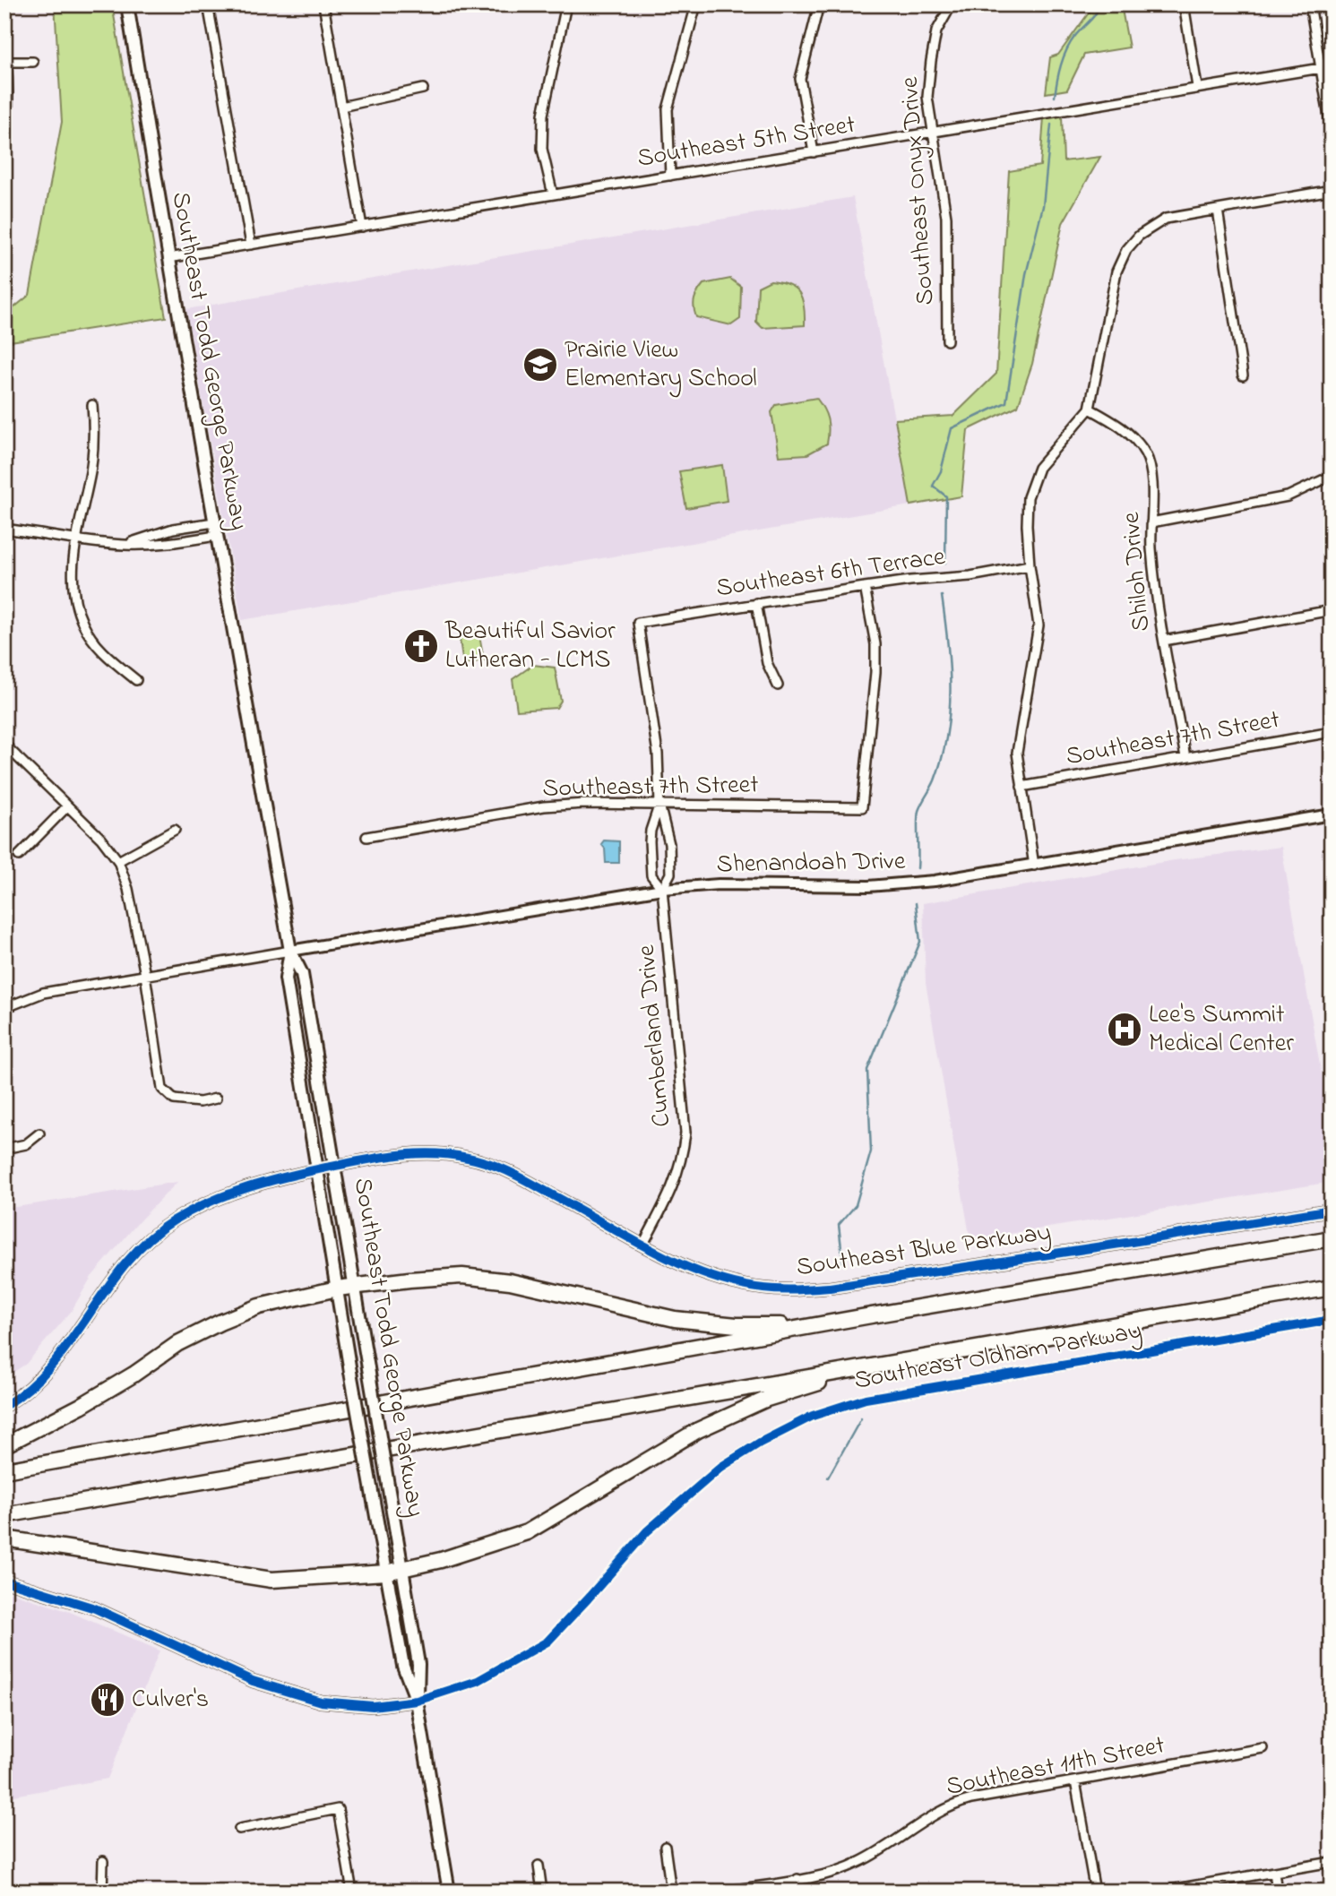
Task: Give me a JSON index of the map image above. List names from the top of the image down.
{
  "streets": {
    "main road": ["Southeast Todd George Parkway"],
    "street": [
      "Southeast 5th Street",
      "Southeast Onyx Drive",
      "Shiloh Drive",
      "Southeast 6th Terrace",
      "Southeast 7th Street",
      "Shenandoah Drive",
      "Cumberland Drive",
      "Southeast Blue Parkway",
      "Southeast Oldham Parkway",
      "Southeast 11th Street"
    ]
  },
  "crossings": [
    ["Southeast 5th Street", "Southeast Onyx Drive"],
    ["Southeast 5th Street", "Southeast Todd George Parkway"],
    ["Southeast Todd George Parkway", "Shenandoah Drive"],
    ["Southeast Todd George Parkway", "Southeast Blue Parkway"],
    ["Southeast Todd George Parkway", "Southeast Oldham Parkway"],
    ["Shiloh Drive", "Southeast 7th Street"],
    ["Southeast 6th Terrace", "Southeast 7th Street"],
    ["Southeast 6th Terrace", "Cumberland Drive"],
    ["Southeast 7th Street", "Cumberland Drive"],
    ["Shenandoah Drive", "Cumberland Drive"],
    ["Cumberland Drive", "Southeast Blue Parkway"]
  ],
  "places": {
    "school or university": ["Prairie View Elementary School"],
    "church": ["Beautiful Savior Lutheran - LCMS"],
    "hospital": ["Lee's Summit Medical Center"],
    "restaurant": ["Culver's"]
  }
}
